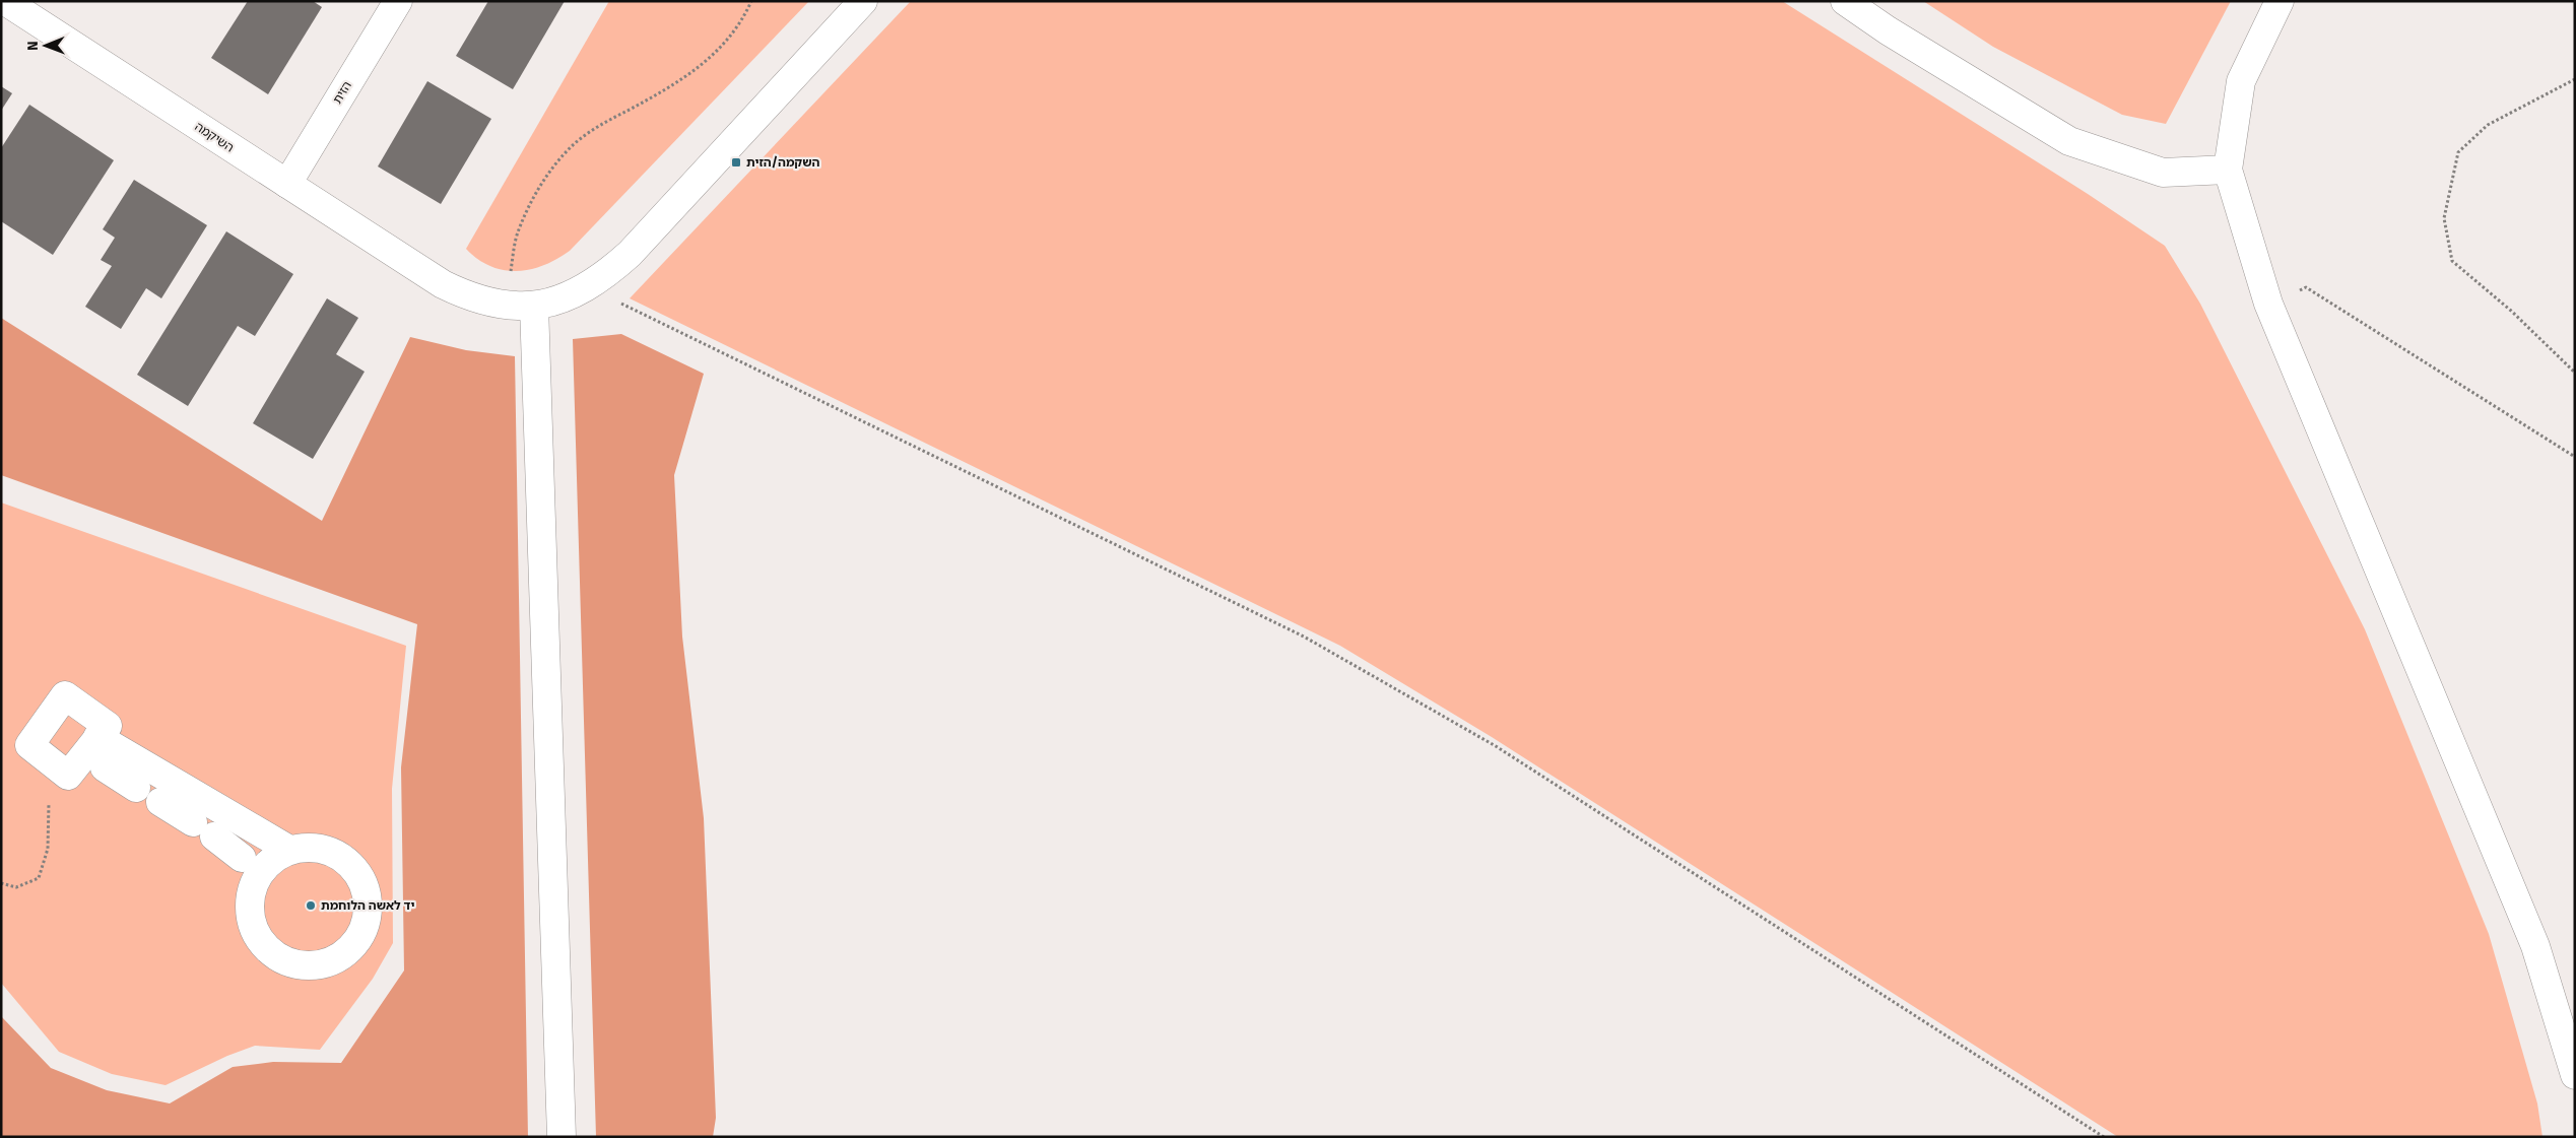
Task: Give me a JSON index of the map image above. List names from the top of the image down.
{
  "streets": {
    "street": ["הזית", "השיקמה"]
  },
  "crossings": [
    ["הזית", "השיקמה"]
  ],
  "places": {
    "transit": ["השקמה/הזית"],
    "other": ["יד לאשה הלוחמת"]
  },
  "north": "left"
}
